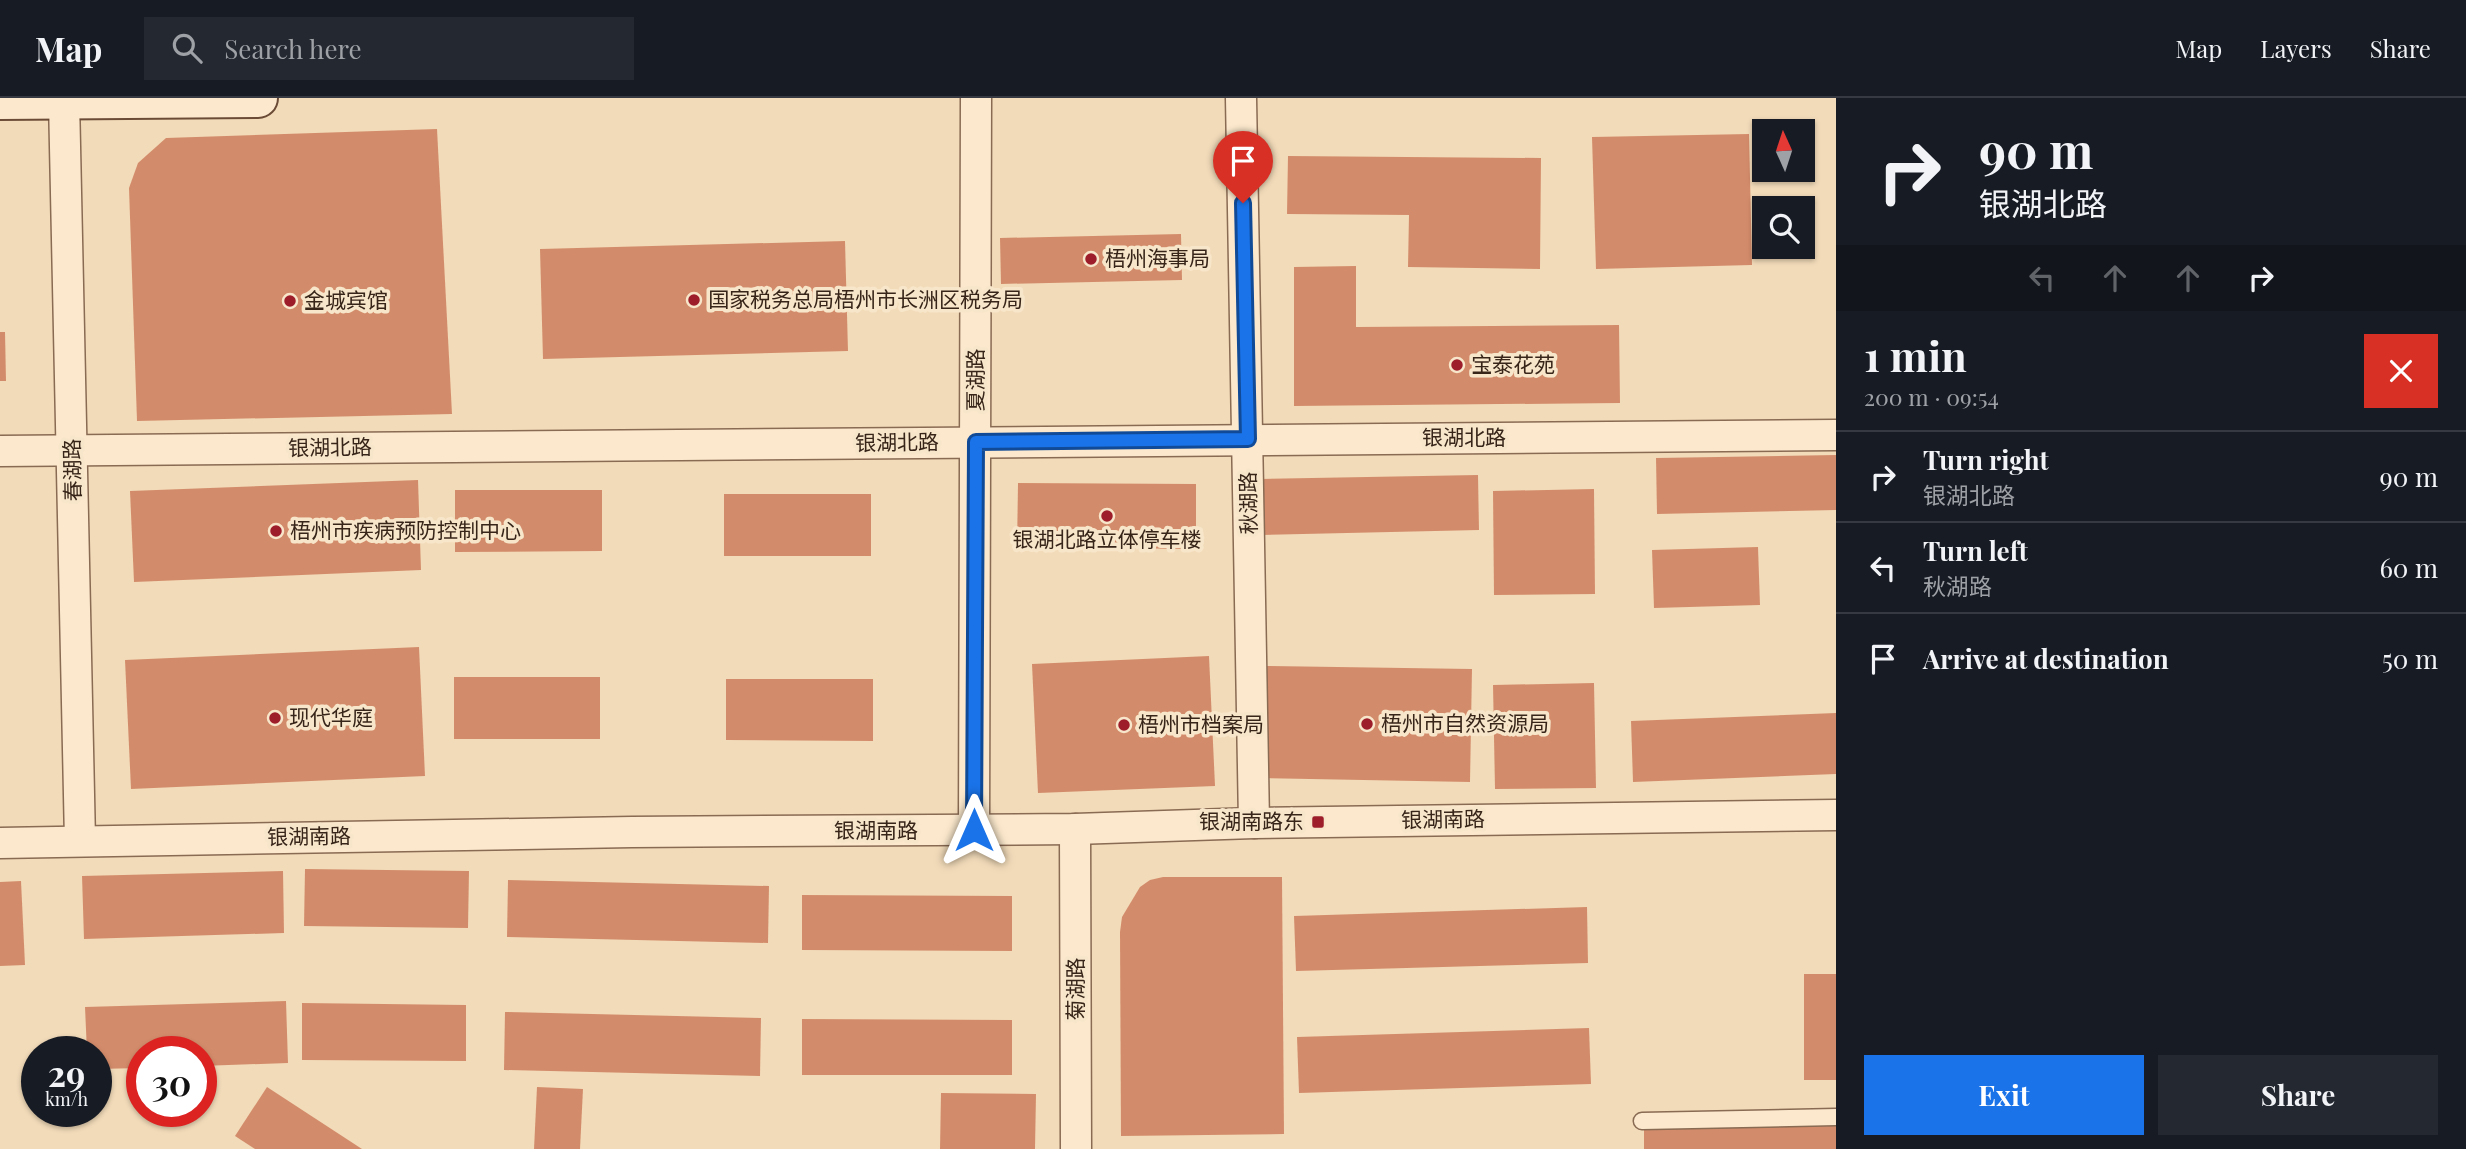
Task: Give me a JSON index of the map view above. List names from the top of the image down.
{
  "streets": {
    "street": [
      "夏湖路",
      "银湖北路",
      "春湖路",
      "秋湖路",
      "银湖南路",
      "菊湖路"
    ]
  },
  "crossings": [
    ["夏湖路", "银湖北路"],
    ["夏湖路", "银湖南路"],
    ["银湖北路", "春湖路"],
    ["银湖北路", "秋湖路"],
    ["春湖路", "银湖南路"],
    ["秋湖路", "银湖南路"],
    ["银湖南路", "菊湖路"]
  ],
  "places": {
    "other": [
      "梧州海事局",
      "国家税务总局梧州市长洲区税务局",
      "金城宾馆",
      "宝泰花苑",
      "银湖北路立体停车楼",
      "梧州市疾病预防控制中心",
      "现代华庭",
      "梧州市自然资源局",
      "梧州市档案局"
    ],
    "transit": ["银湖南路东"]
  },
  "north": "top",
  "page": {
    "header": "Map",
    "search": "Search here",
    "nav": ["Map", "Layers", "Share"],
    "turn": ["90 m", "银湖北路"],
    "heading": ["1 min", "200 m · 09:54"],
    "list": [
      {
        "name": "Turn right",
        "note": "银湖北路",
        "value": "90 m"
      },
      {
        "name": "Turn left",
        "note": "秋湖路",
        "value": "60 m"
      },
      {
        "name": "Arrive at destination",
        "value": "50 m"
      }
    ],
    "speed": "29 km/h",
    "limit": "30",
    "buttons": ["Exit", "Share"]
  }
}
